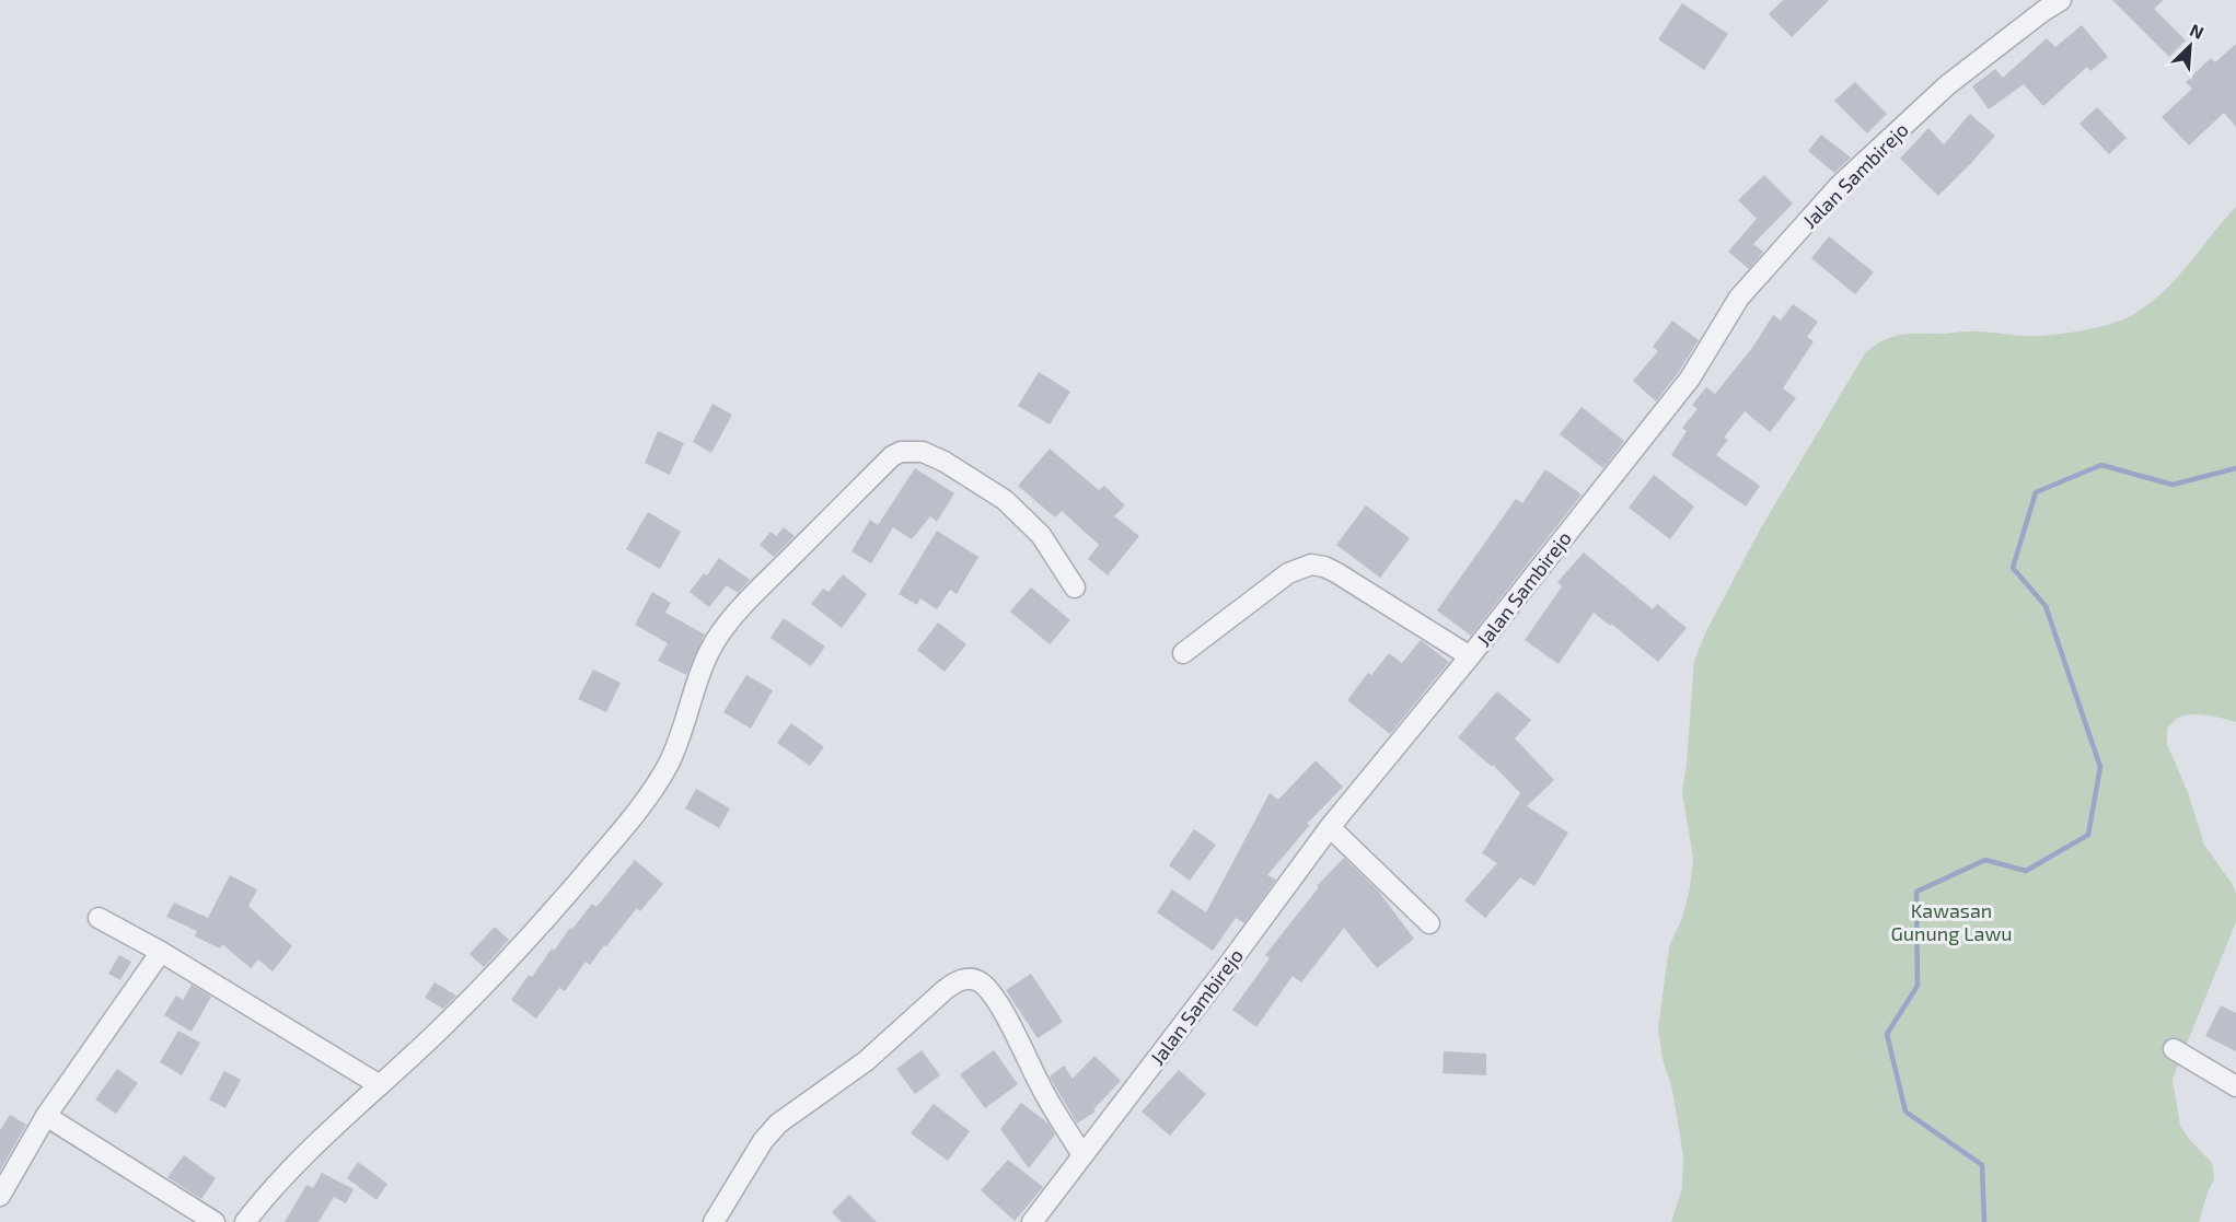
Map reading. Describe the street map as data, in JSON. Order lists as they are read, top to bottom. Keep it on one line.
{"streets":{"street":["Jalan Sambirejo"]},"parks":["Kawasan Gunung Lawu"],"north":"top right"}
